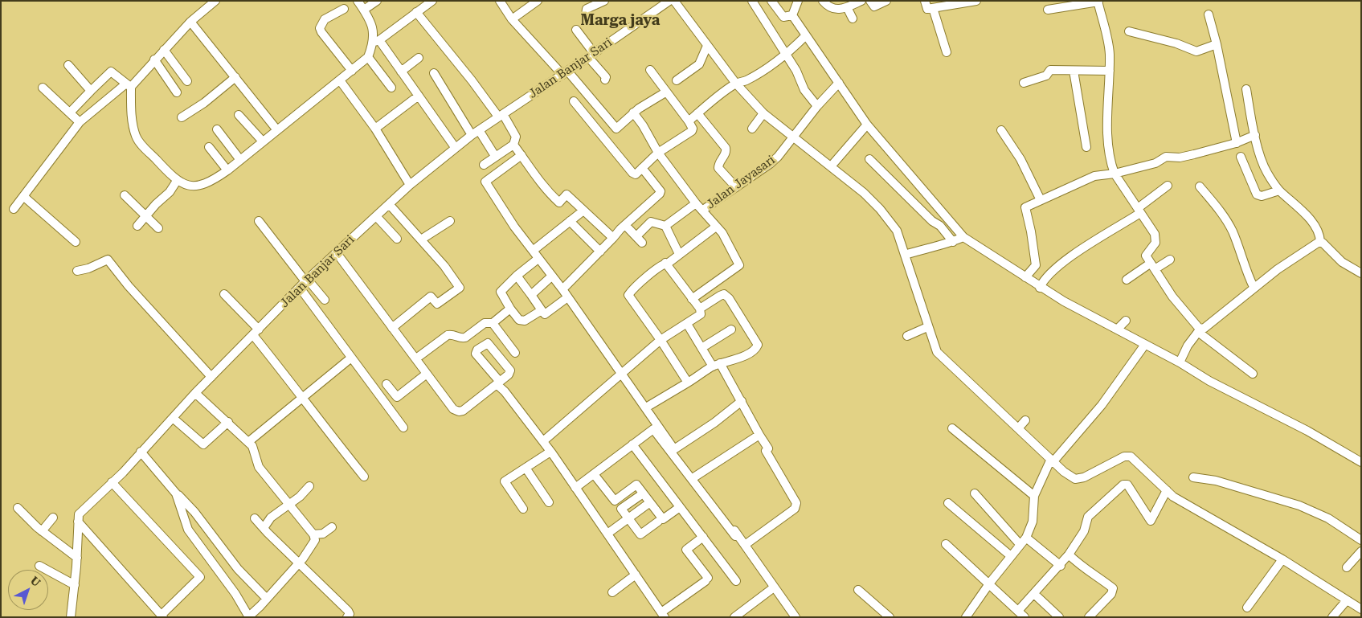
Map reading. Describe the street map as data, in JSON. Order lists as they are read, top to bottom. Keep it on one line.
{"streets":{"street":["Jalan Banjar Sari","Jalan Jayasari"]},"districts":["Marga jaya"],"north":"top right"}
